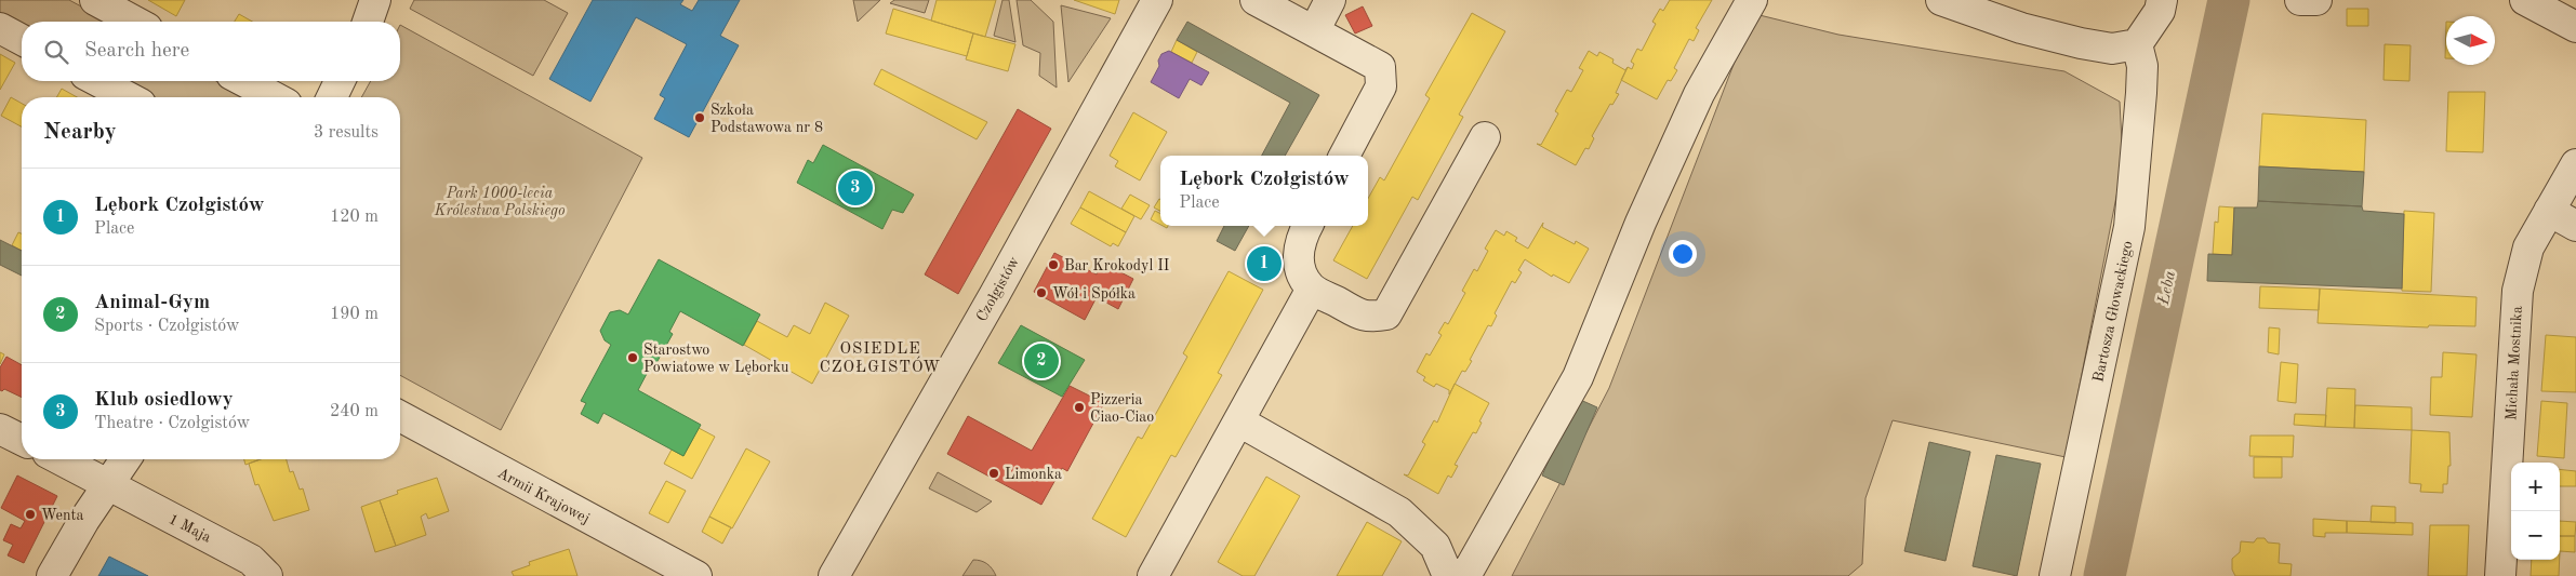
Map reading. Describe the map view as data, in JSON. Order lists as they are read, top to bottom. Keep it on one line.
{"streets":{"street":["Czołgistów","Bartosza Głowackiego","Michała Mostnika","Armii Krajowej","1 Maja"]},"districts":["OSIEDLE CZOŁGISTÓW"],"water":["Łeba"],"parks":["Park 1000-lecia Królestwa Polskiego"],"places":["Szkoła Podstawowa nr 8","Bar Krokodyl II","Wół i Spółka","Starostwo Powiatowe w Lęborku","Pizzeria Ciao-Ciao","Limonka","Wenta"],"north":"right","page":{"search":"Search here","heading":["Nearby","3 results"],"popup":["Lębork Czołgistów","Place"],"list":[{"mark":"1","name":"Lębork Czołgistów","note":"Place","value":"120 m"},{"mark":"2","name":"Animal-Gym","note":"Sports · Czołgistów","value":"190 m"},{"mark":"3","name":"Klub osiedlowy","note":"Theatre · Czołgistów","value":"240 m"}],"pins":["3","1","2"],"map_buttons":["+","−"]}}
